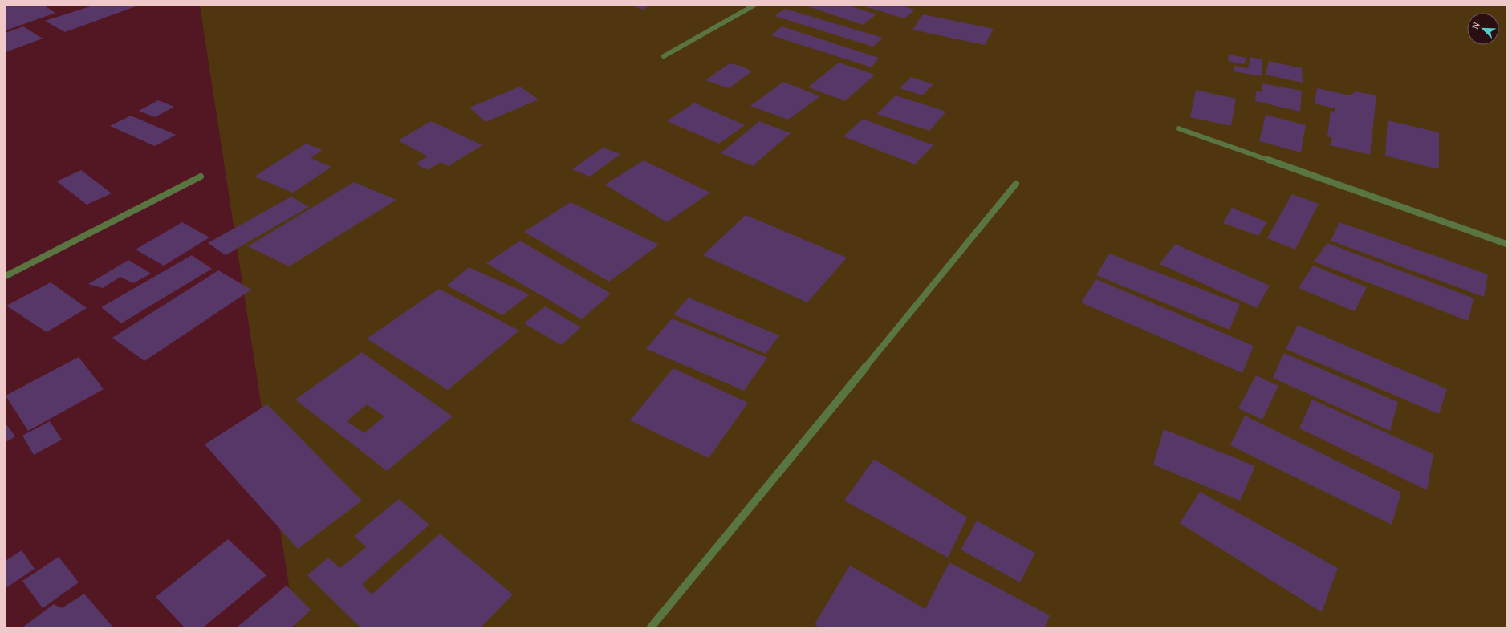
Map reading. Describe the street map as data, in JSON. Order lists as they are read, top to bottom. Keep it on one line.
{"north":"top left"}
